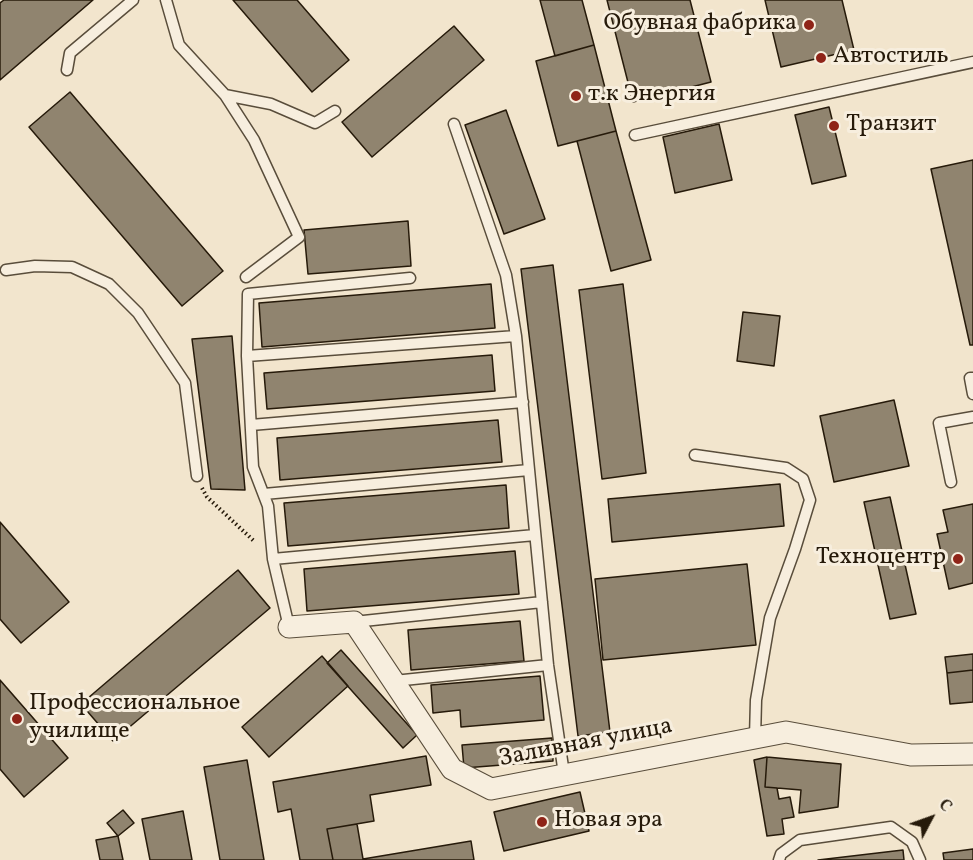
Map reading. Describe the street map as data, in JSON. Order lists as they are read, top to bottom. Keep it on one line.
{"streets":{"street":["Заливная улица"]},"places":["Обувная фабрика","Автостиль","т.к Энергия","Транзит","Техноцентр","Профессиональное училище","Новая эра"],"north":"top right"}
